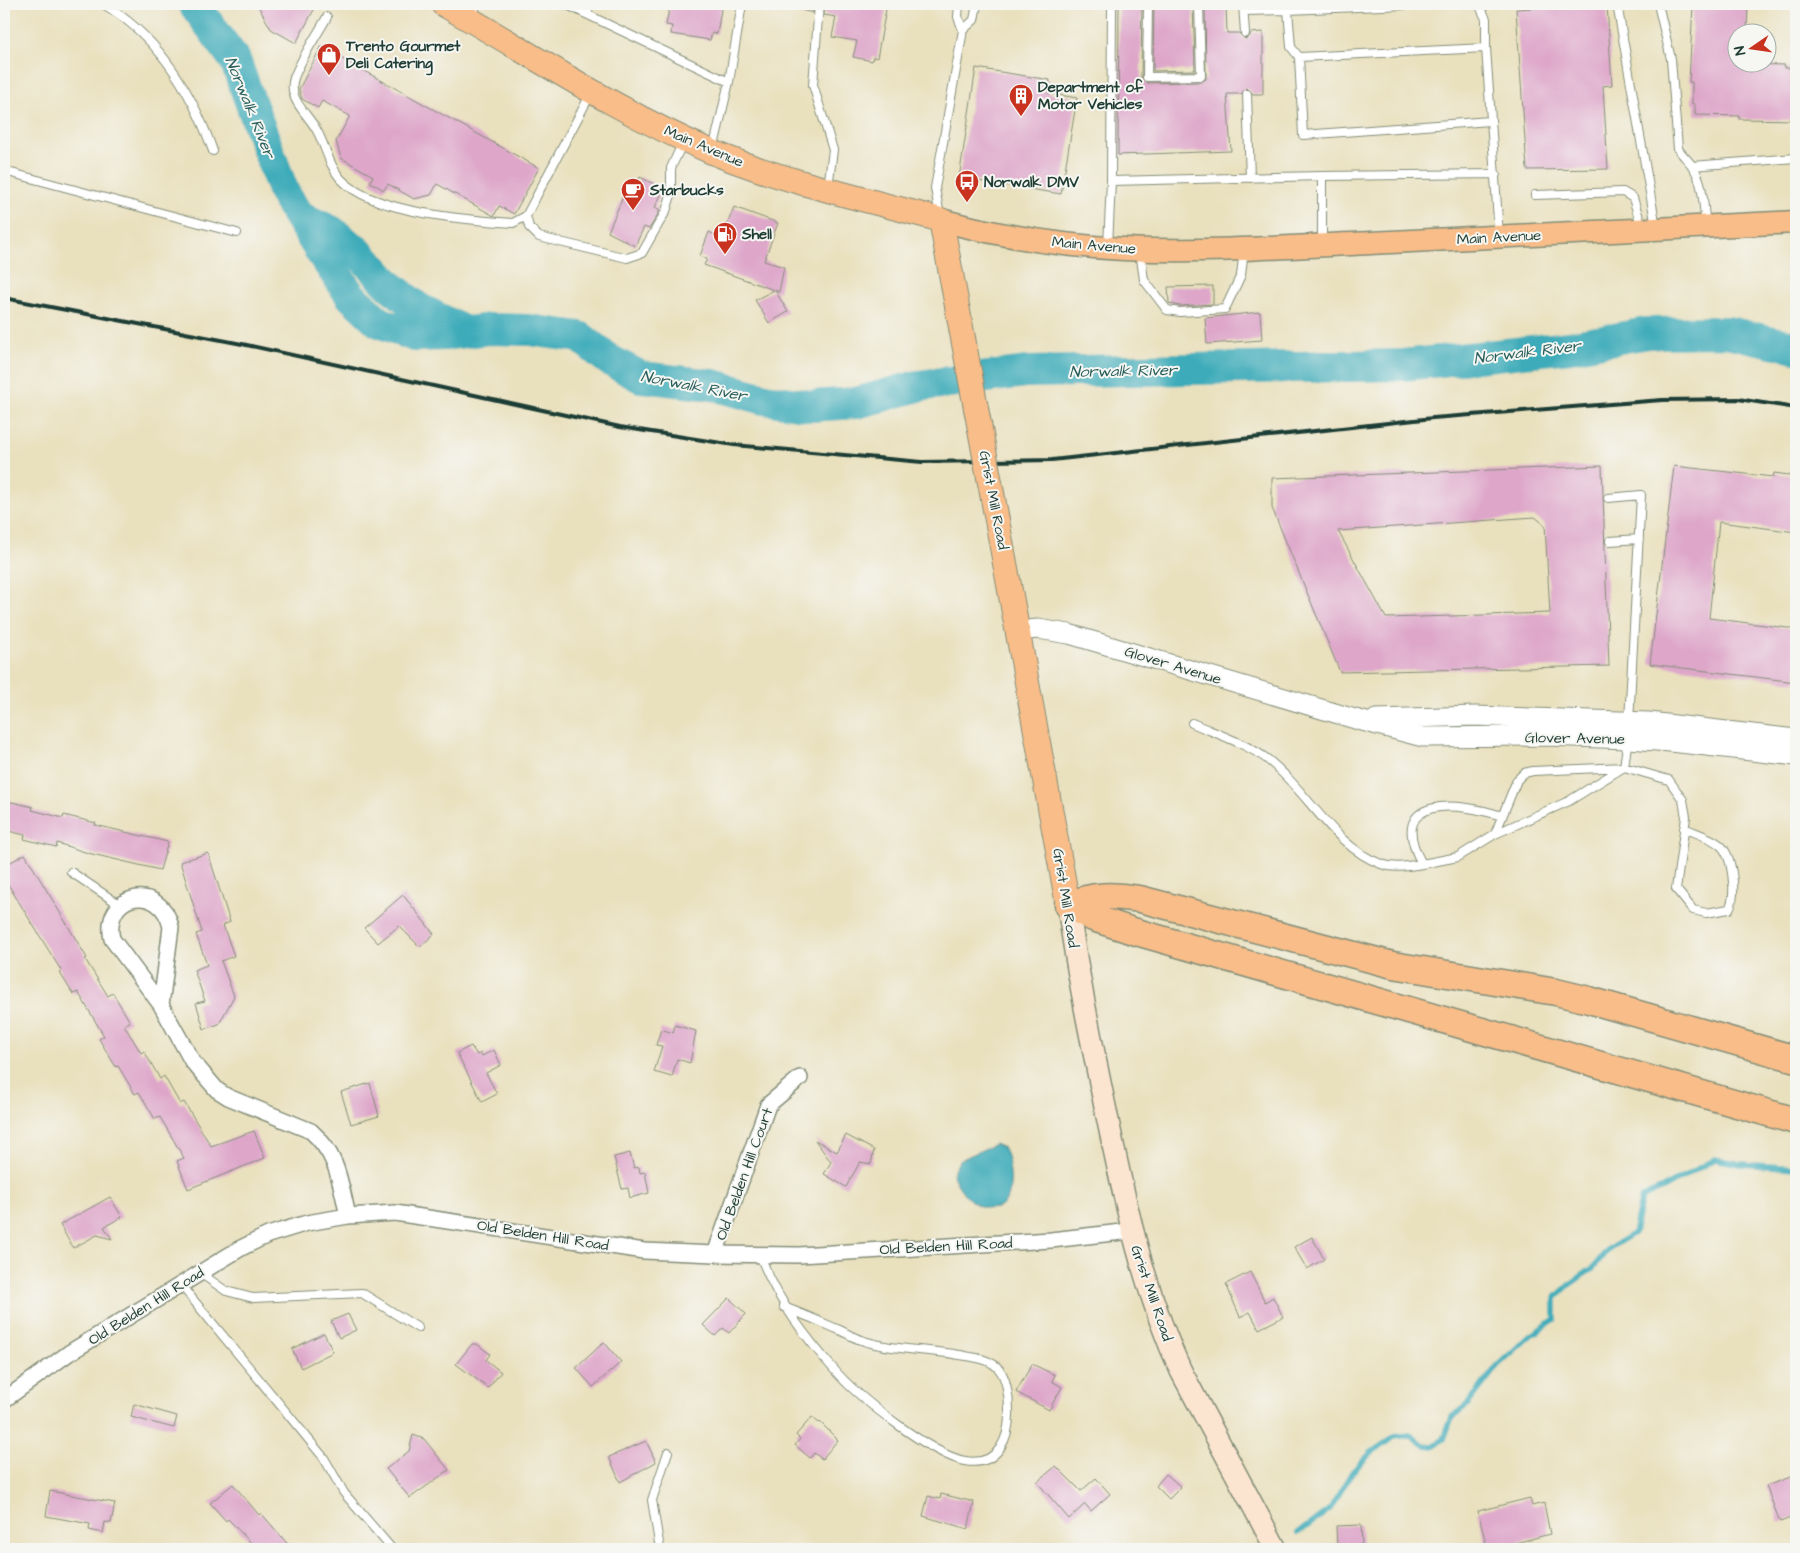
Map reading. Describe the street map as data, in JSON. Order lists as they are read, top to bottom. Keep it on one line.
{"streets":{"highway":["Main Avenue","Grist Mill Road"],"street":["Glover Avenue","Old Belden Hill Court","Old Belden Hill Road"]},"crossings":[["Main Avenue","Grist Mill Road"],["Grist Mill Road","Glover Avenue"],["Grist Mill Road","Old Belden Hill Road"],["Old Belden Hill Court","Old Belden Hill Road"]],"water":["Norwalk River"],"places":{"shop":["Trento Gourmet Deli Catering"],"building":["Department of Motor Vehicles"],"bus stop":["Norwalk DMV"],"cafe":["Starbucks"],"fuel station":["Shell"]},"north":"left"}
